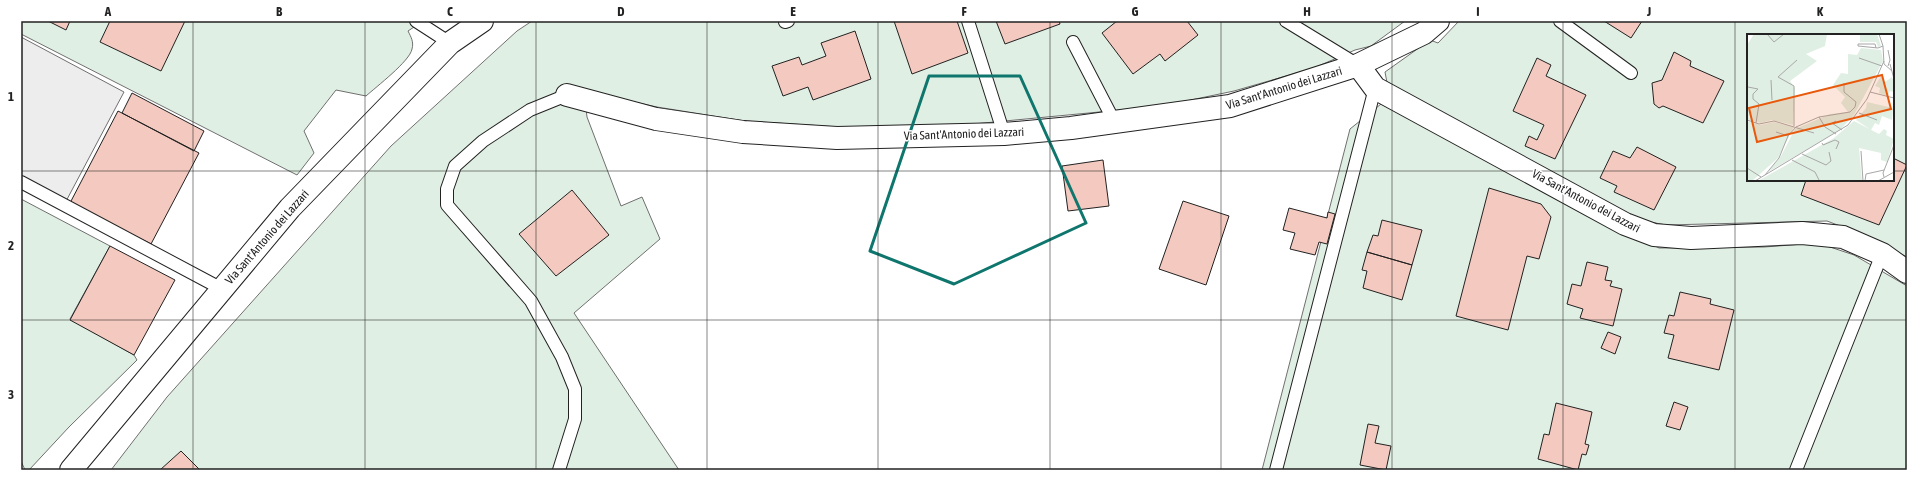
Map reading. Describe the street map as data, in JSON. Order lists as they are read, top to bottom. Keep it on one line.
{"streets":{"street":["Via Sant'Antonio dei Lazzari"]},"grid":{"columns":["A","B","C","D","E","F","G","H","I","J","K"],"rows":["1","2","3"]}}
